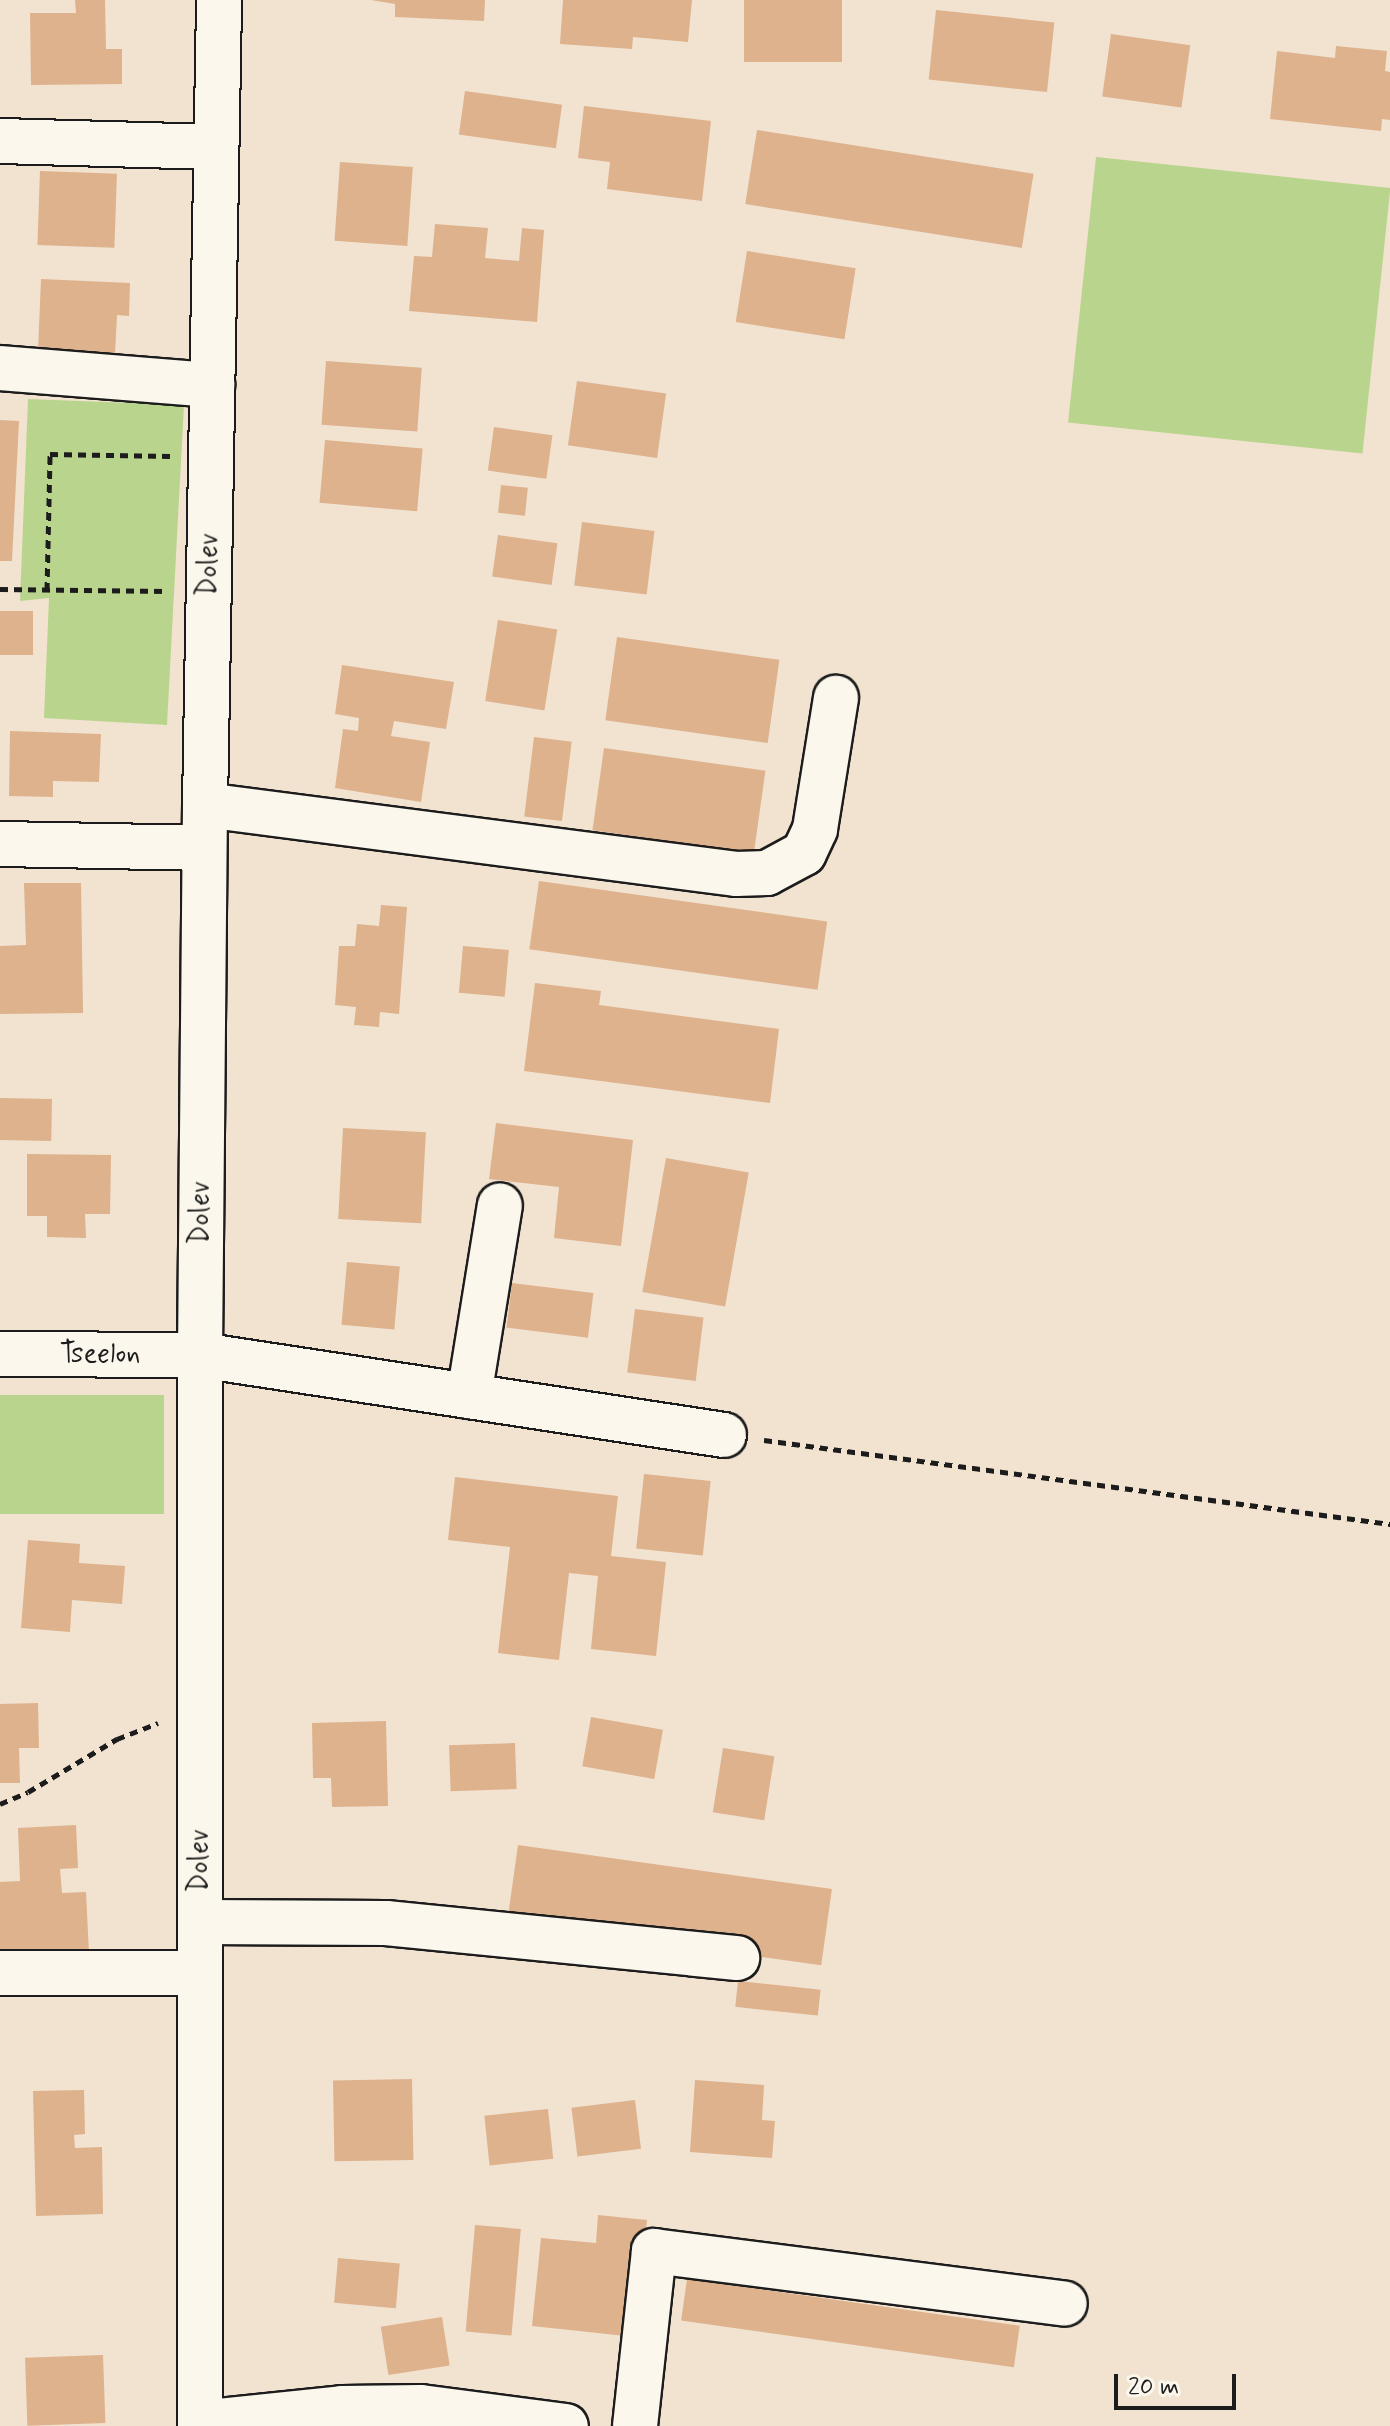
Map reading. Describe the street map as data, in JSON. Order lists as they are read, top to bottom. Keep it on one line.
{"streets":{"street":["Dolev","Tseelon"]},"crossings":[["Dolev","Tseelon"]],"scale_bar":"20 m"}
